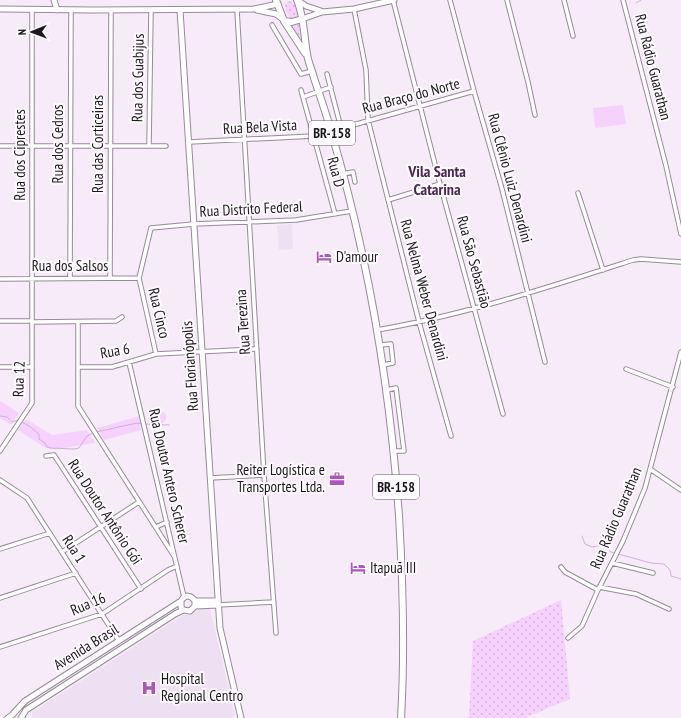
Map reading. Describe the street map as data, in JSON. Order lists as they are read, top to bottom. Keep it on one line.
{"streets":{"highway":["BR-158"],"street":["Rua Rádio Guarathan","Rua dos Guabijus","Rua Braço do Norte","Rua Bela Vista","Rua dos Cedros","Rua das Corticeiras","Rua dos Ciprestes","Rua D","Rua Clênio Luiz Denardini","Rua Distrito Federal","Rua São Sebastião","Rua dos Salsos","Rua Nelma Weber Denardini","Rua Cinco","Rua Terezina","Rua 6","Rua Florianópolis","Rua 12","Rua Doutor Antero Scherer","Rua Doutor Antônio Gói","Rua 1","Rua 16","Avenida Brasil"]},"crossings":[["Rua Braço do Norte","Rua Bela Vista"],["Rua Braço do Norte","BR-158"],["Rua Braço do Norte","Rua Clênio Luiz Denardini"],["Rua Braço do Norte","Rua São Sebastião"],["Rua Braço do Norte","Rua Nelma Weber Denardini"],["Rua Bela Vista","BR-158"],["Rua Bela Vista","Rua D"],["Rua Bela Vista","Rua Terezina"],["Rua Bela Vista","Rua Florianópolis"],["BR-158","Rua Distrito Federal"],["Rua dos Cedros","Rua dos Salsos"],["Rua das Corticeiras","Rua dos Salsos"],["Rua dos Ciprestes","Rua dos Salsos"],["Rua dos Ciprestes","Rua 12"],["Rua D","Rua Distrito Federal"],["Rua Distrito Federal","Rua dos Salsos"],["Rua Distrito Federal","Rua Cinco"],["Rua Distrito Federal","Rua Terezina"],["Rua Distrito Federal","Rua Florianópolis"],["Rua dos Salsos","Rua Cinco"],["Rua Cinco","Rua 6"],["Rua Terezina","Rua 6"],["Rua 6","Rua Florianópolis"],["Rua 6","Rua Doutor Antero Scherer"],["Rua Florianópolis","Avenida Brasil"],["Rua Doutor Antero Scherer","Rua 16"],["Rua Doutor Antero Scherer","Avenida Brasil"],["Rua Doutor Antônio Gói","Rua 16"],["Rua 1","Rua 16"],["Rua 1","Avenida Brasil"]],"districts":["Vila Santa Catarina"],"places":{"hotel":["D'amour","Itapuã III"],"office":["Reiter Logística e Transportes Ltda."],"hospital":["Hospital Regional Centro"]},"north":"left"}
